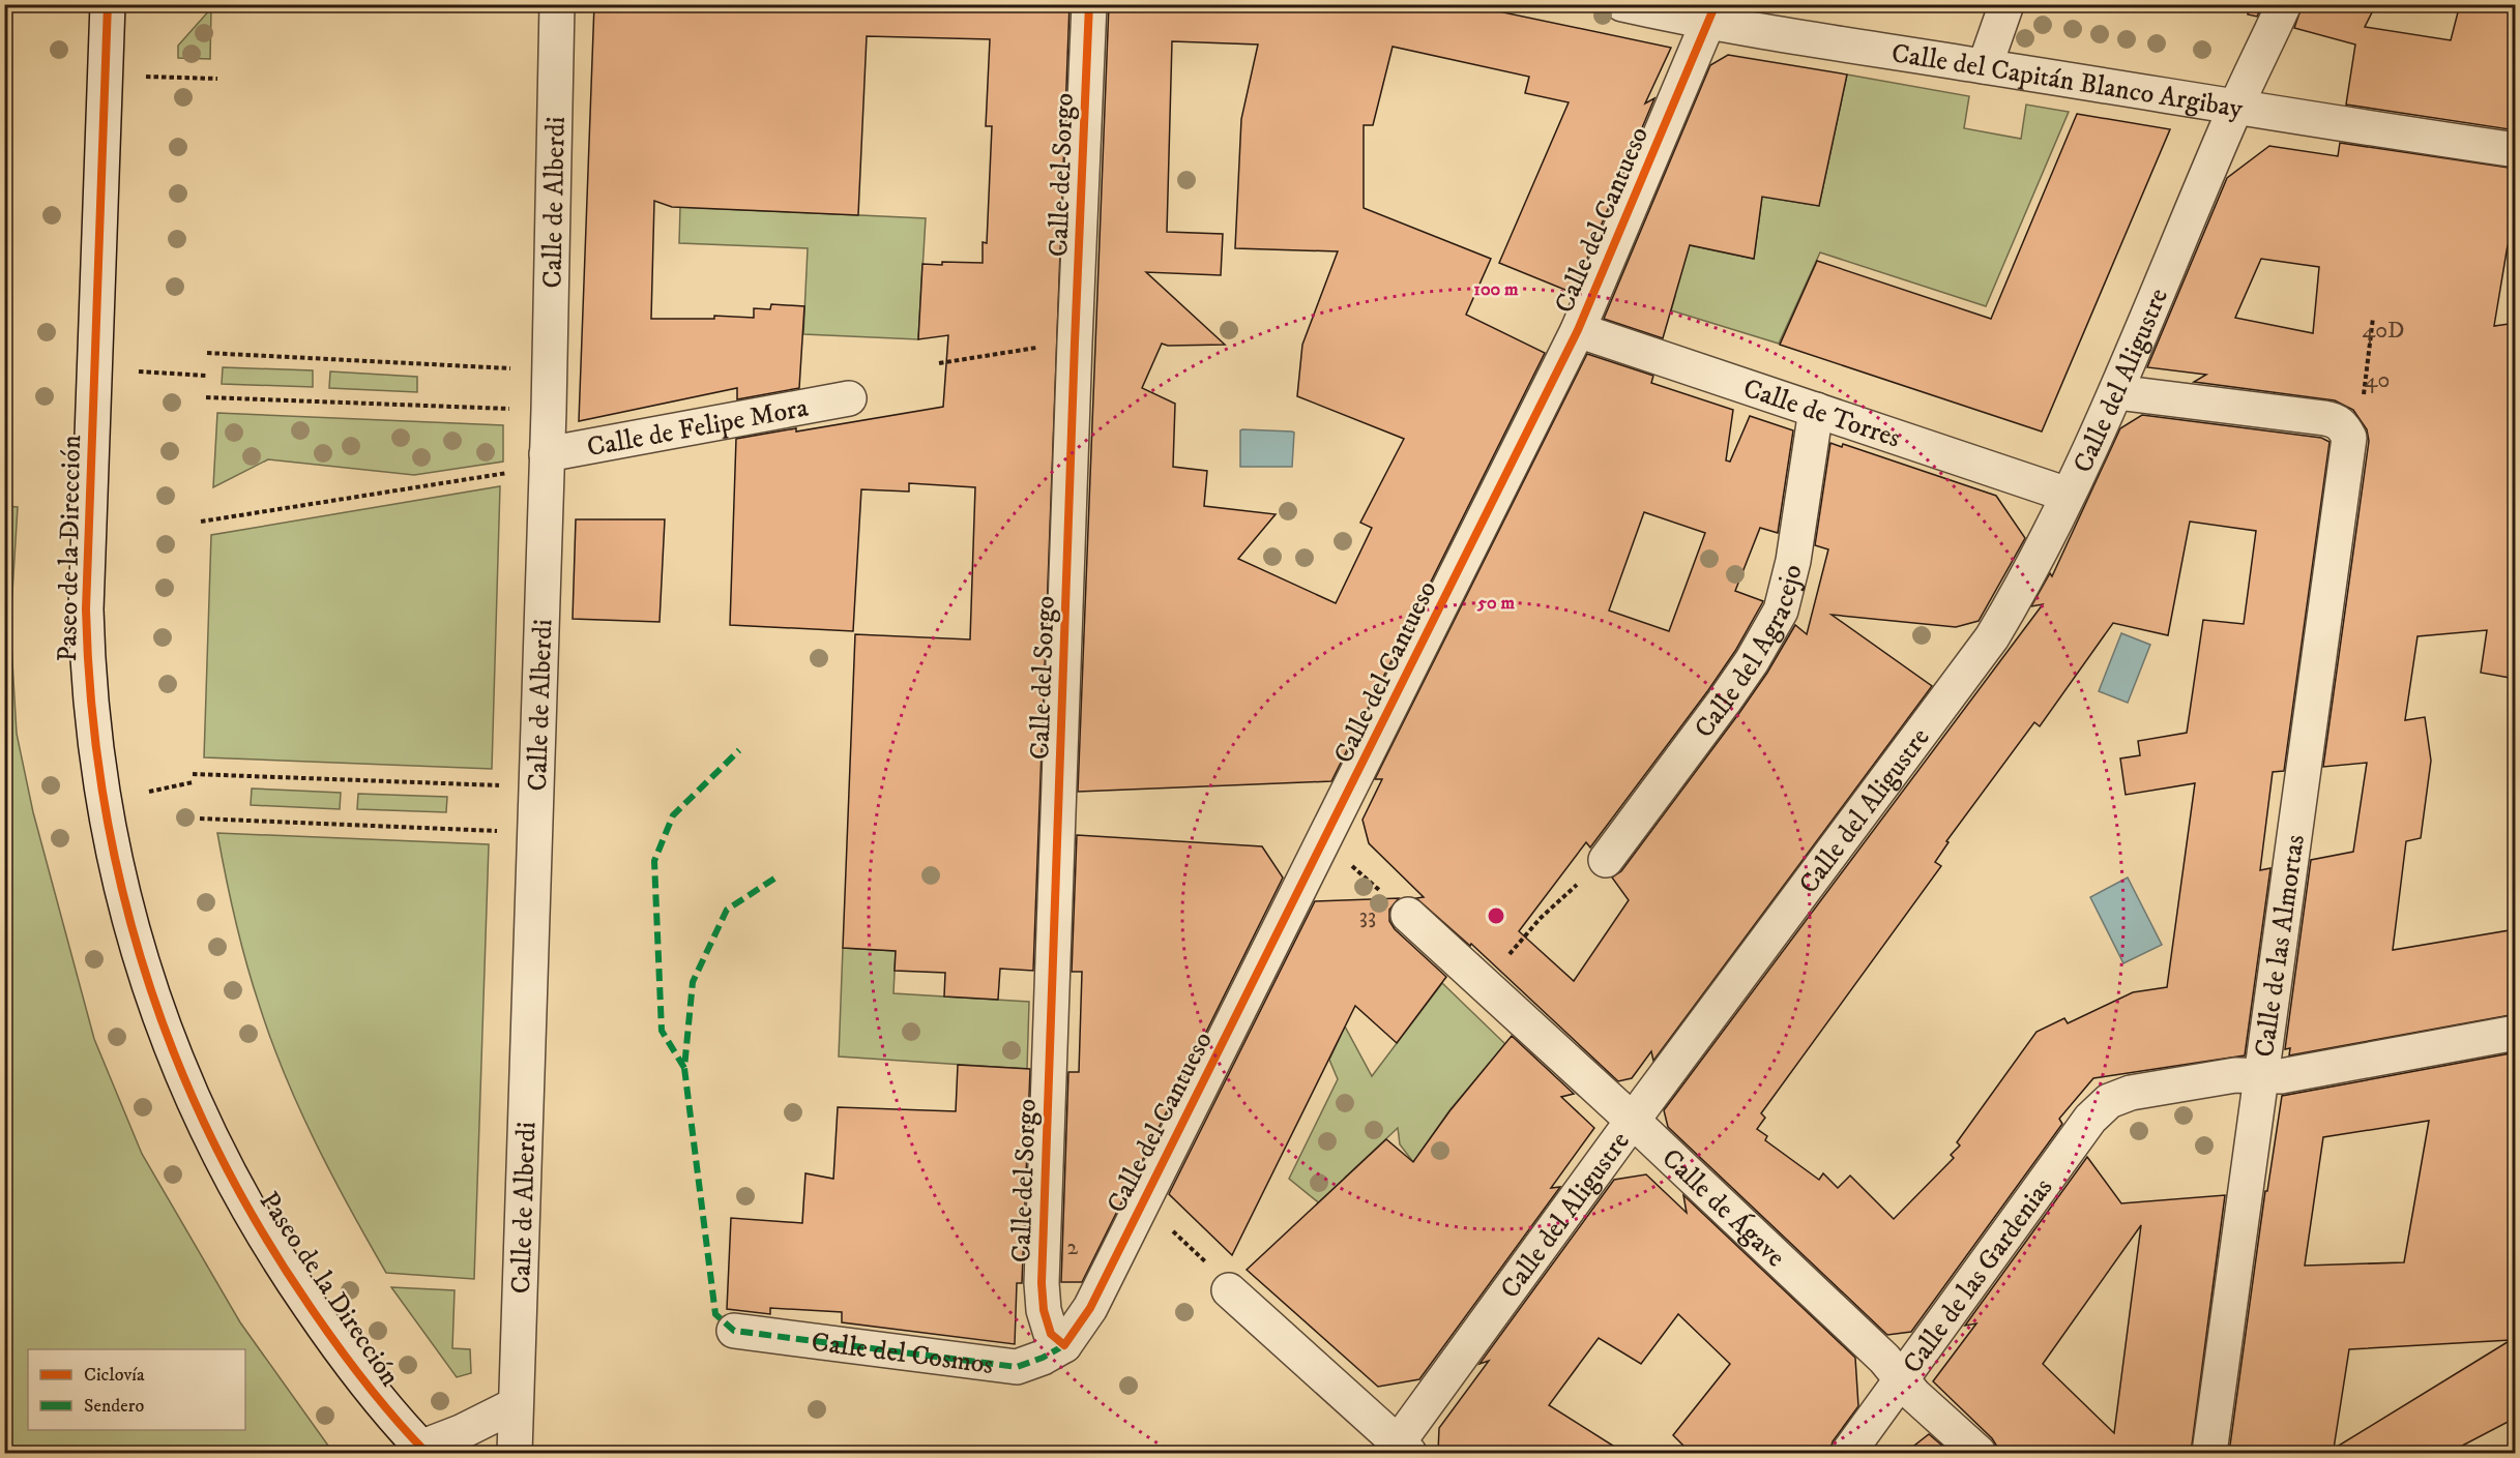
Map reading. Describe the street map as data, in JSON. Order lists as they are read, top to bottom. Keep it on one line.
{"streets":{"street":["Calle del Capitán Blanco Argibay","Calle del Sorgo","Calle de Alberdi","Calle del Cantueso","Calle del Aligustre","Calle de Torres","Calle de Felipe Mora","Paseo de la Dirección","Calle del Agracejo","Calle de las Almortas","Calle de Ágave","Calle de las Gardenias","Calle del Cosmos"]},"crossings":[["Calle del Capitán Blanco Argibay","Calle del Cantueso"],["Calle del Capitán Blanco Argibay","Calle del Aligustre"],["Calle del Sorgo","Calle del Cantueso"],["Calle del Sorgo","Calle del Cosmos"],["Calle de Alberdi","Calle de Felipe Mora"],["Calle del Cantueso","Calle de Torres"],["Calle del Cantueso","Calle del Cosmos"],["Calle del Aligustre","Calle de Torres"],["Calle del Aligustre","Calle de las Almortas"],["Calle del Aligustre","Calle de Ágave"],["Calle de Torres","Calle del Agracejo"],["Calle de las Almortas","Calle de las Gardenias"],["Calle de Ágave","Calle de las Gardenias"]],"house_numbers":["40D","40","33","2"],"legend":["Ciclovía","Sendero"],"rings":["100 m","50 m"]}
